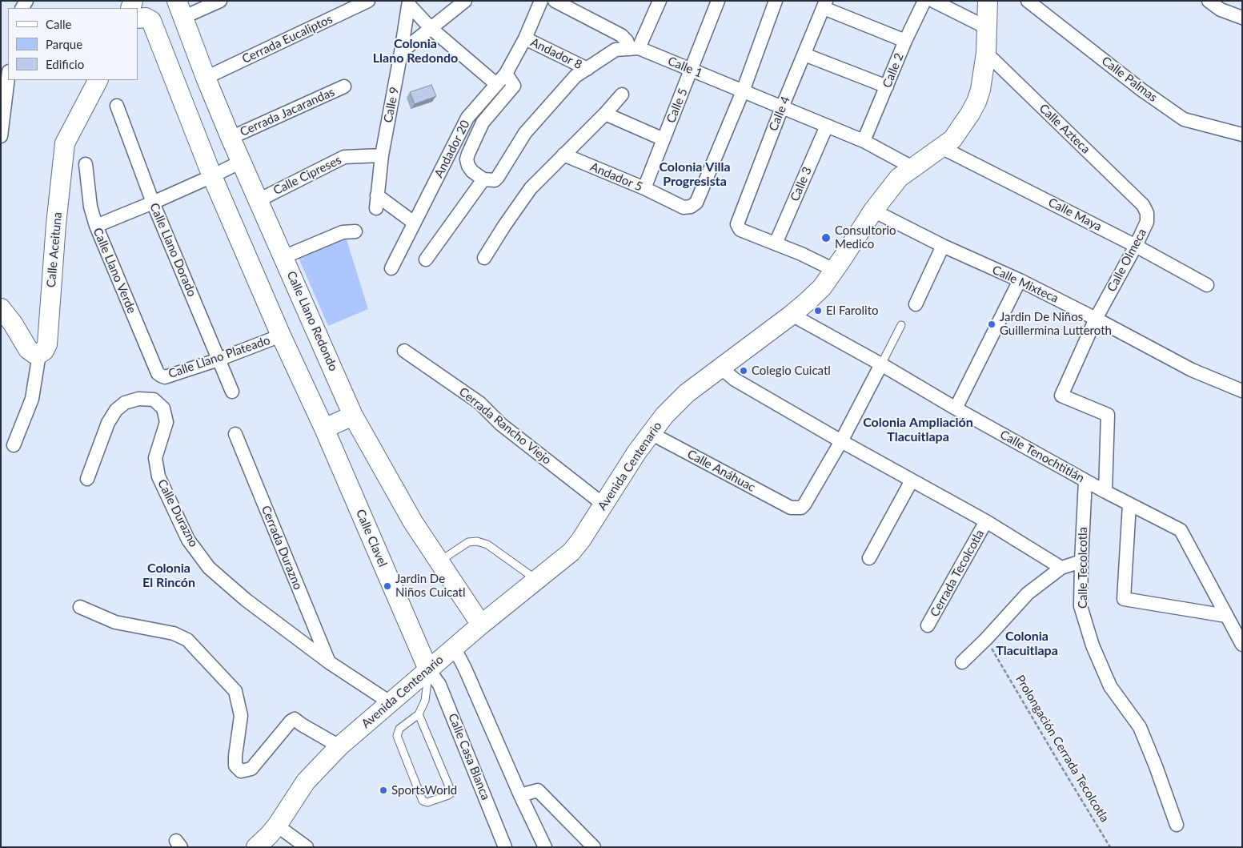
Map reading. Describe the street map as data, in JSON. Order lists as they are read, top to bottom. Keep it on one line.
{"streets":{"street":["Cerrada Eucaliptos","Andador 8","Calle 1","Calle 2","Calle Palmas","Calle 9","Calle 5","Cerrada Jacarandas","Calle 4","Calle Azteca","Andador 20","Calle Cipreses","Andador 5","Calle 3","Calle Maya","Calle Aceituna","Calle Llano Dorado","Calle Olmeca","Calle Llano Verde","Calle Mixteca","Calle Llano Redondo","Calle Llano Plateado","Cerrada Rancho Viejo","Calle Tenochtitlán","Avenida Centenario","Calle Anáhuac","Calle Durazno","Calle Clavel","Cerrada Durazno","Calle Tecolcotla","Cerrada Tecolcotla","Calle Casa Blanca"],"path":["Prolongación Cerrada Tecolcotla"]},"crossings":[["Cerrada Eucaliptos","Calle Llano Redondo"],["Andador 8","Andador 20"],["Calle 1","Calle 2"],["Calle 1","Calle 5"],["Calle 1","Calle 4"],["Calle 1","Andador 5"],["Calle 1","Calle 3"],["Calle 1","Avenida Centenario"],["Calle 9","Andador 20"],["Calle 9","Calle Cipreses"],["Calle 5","Andador 5"],["Cerrada Jacarandas","Calle Llano Redondo"],["Calle 4","Calle 3"],["Calle Azteca","Calle Olmeca"],["Calle Azteca","Avenida Centenario"],["Calle Cipreses","Calle Llano Redondo"],["Calle Maya","Calle Olmeca"],["Calle Maya","Avenida Centenario"],["Calle Llano Dorado","Calle Llano Plateado"],["Calle Olmeca","Calle Mixteca"],["Calle Olmeca","Calle Tenochtitlán"],["Calle Llano Verde","Calle Llano Plateado"],["Calle Mixteca","Avenida Centenario"],["Calle Llano Redondo","Avenida Centenario"],["Cerrada Rancho Viejo","Avenida Centenario"],["Calle Tenochtitlán","Avenida Centenario"],["Calle Tenochtitlán","Calle Tecolcotla"],["Avenida Centenario","Calle Anáhuac"],["Avenida Centenario","Calle Durazno"],["Avenida Centenario","Calle Clavel"],["Avenida Centenario","Calle Casa Blanca"],["Calle Durazno","Cerrada Durazno"],["Calle Clavel","Calle Casa Blanca"]],"districts":["Colonia Llano Redondo","Colonia Villa Progresista","Colonia Ampliación Tlacuitlapa","Colonia El Rincón","Colonia Tlacuitlapa"],"places":["Consultorio Medico","El Farolito","Jardin De Niños Guillermina Lutteroth","Colegio Cuicatl","Jardin De Niños Cuicatl","SportsWorld"],"legend":["Calle","Parque","Edificio"]}
